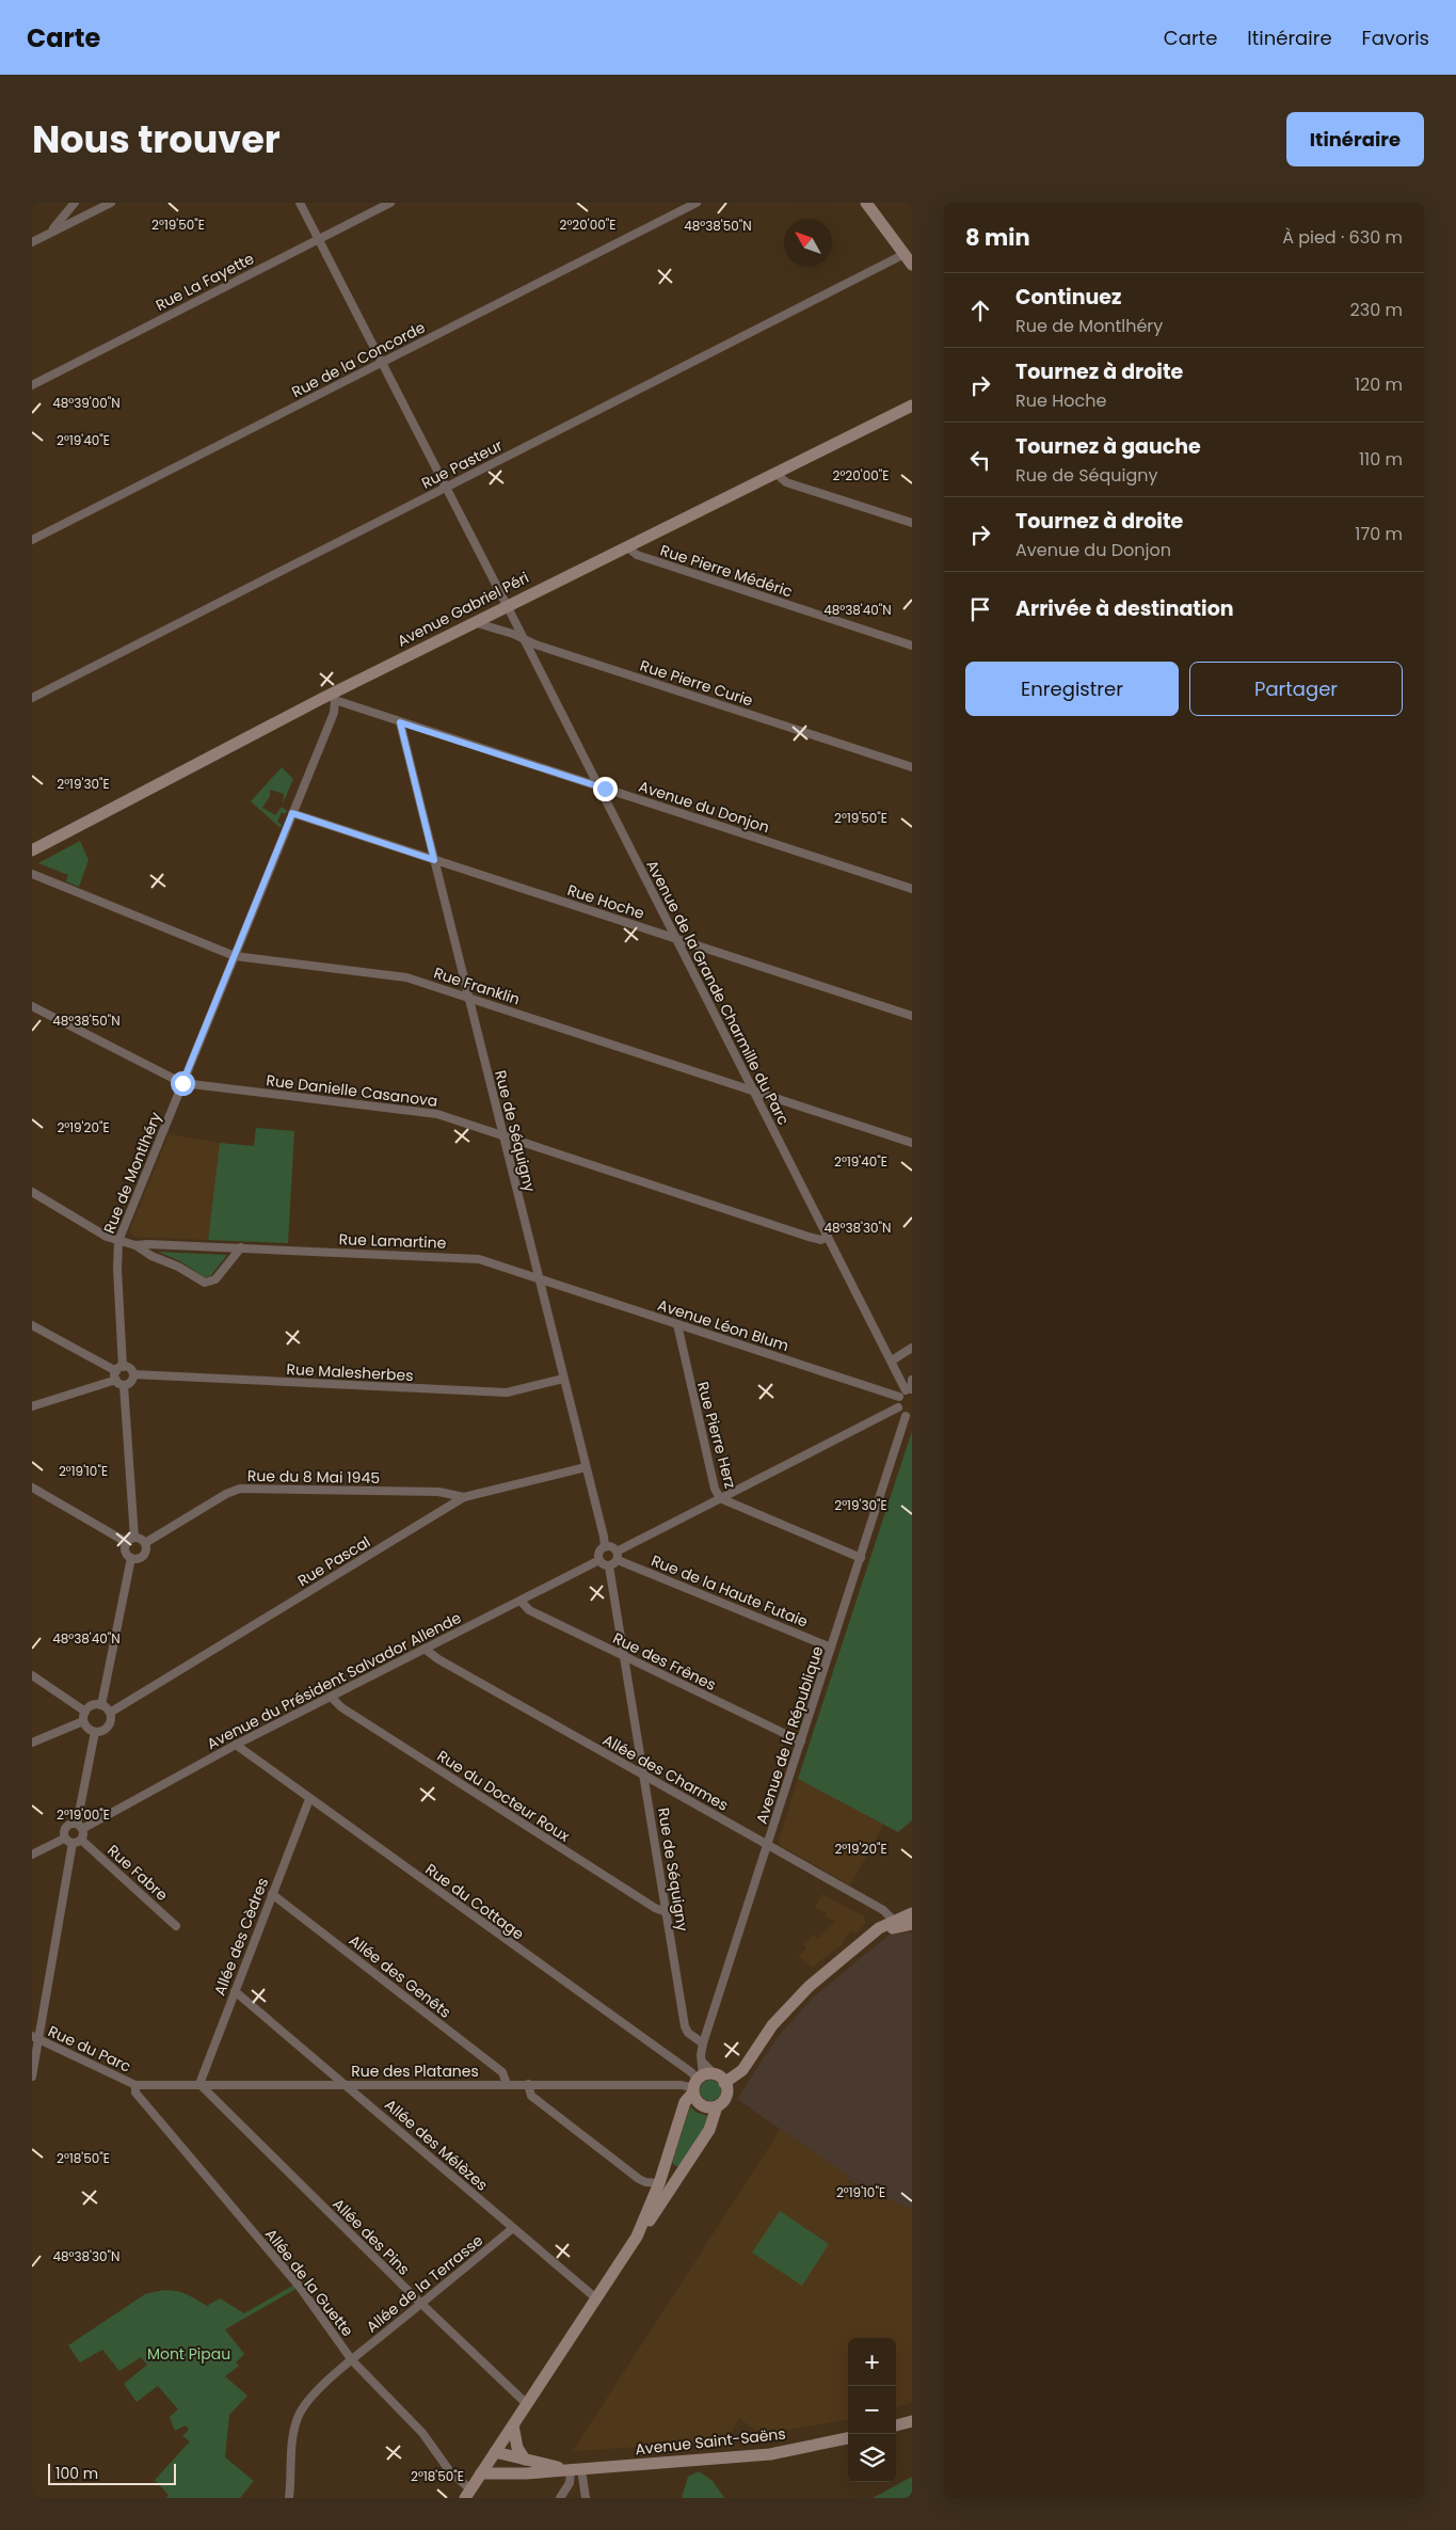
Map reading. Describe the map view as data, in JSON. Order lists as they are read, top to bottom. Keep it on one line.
{"streets":{"street":["Rue La Fayette","Rue de la Concorde","Rue Pasteur","Rue Pierre Médéric","Avenue Gabriel Péri","Rue Pierre Curie","Avenue du Donjon","Rue Hoche","Rue Franklin","Avenue de la Grande Charmille du Parc","Rue Danielle Casanova","Rue de Séquigny","Rue de Montlhéry","Rue Lamartine","Avenue Léon Blum","Rue Malesherbes","Rue Pierre Herz","Rue du 8 Mai 1945","Rue Pascal","Rue de la Haute Futaie","Rue des Frênes","Avenue du Président Salvador Allende","Avenue de la République","Allée des Charmes","Rue du Docteur Roux","Rue Fabre","Rue du Cottage","Allée des Cèdres","Allée des Genêts","Rue du Parc","Rue des Platanes","Allée des Mélèzes","Allée des Pins","Allée de la Guette","Allée de la Terrasse","Avenue Saint-Saëns"]},"crossings":[["Rue La Fayette","Avenue de la Grande Charmille du Parc"],["Rue de la Concorde","Avenue de la Grande Charmille du Parc"],["Rue Pasteur","Avenue de la Grande Charmille du Parc"],["Rue Pierre Médéric","Avenue Gabriel Péri"],["Avenue Gabriel Péri","Rue Pierre Curie"],["Avenue Gabriel Péri","Avenue du Donjon"],["Avenue Gabriel Péri","Avenue de la Grande Charmille du Parc"],["Avenue Gabriel Péri","Rue de Montlhéry"],["Rue Pierre Curie","Avenue de la Grande Charmille du Parc"],["Avenue du Donjon","Avenue de la Grande Charmille du Parc"],["Avenue du Donjon","Rue de Séquigny"],["Avenue du Donjon","Rue de Montlhéry"],["Rue Hoche","Avenue de la Grande Charmille du Parc"],["Rue Hoche","Rue de Séquigny"],["Rue Hoche","Rue de Montlhéry"],["Rue Franklin","Avenue de la Grande Charmille du Parc"],["Rue Franklin","Rue de Séquigny"],["Rue Franklin","Rue de Montlhéry"],["Avenue de la Grande Charmille du Parc","Rue Danielle Casanova"],["Rue Danielle Casanova","Rue de Séquigny"],["Rue Danielle Casanova","Rue de Montlhéry"],["Rue de Séquigny","Rue Lamartine"],["Rue de Séquigny","Avenue Léon Blum"],["Rue de Séquigny","Rue Malesherbes"],["Rue de Séquigny","Rue Pascal"],["Rue de Séquigny","Rue de la Haute Futaie"],["Rue de Séquigny","Rue des Frênes"],["Rue de Séquigny","Avenue du Président Salvador Allende"],["Rue de Séquigny","Avenue de la République"],["Rue de Séquigny","Allée des Charmes"],["Rue de Séquigny","Rue du Docteur Roux"],["Rue de Montlhéry","Rue Lamartine"],["Rue de Montlhéry","Rue du 8 Mai 1945"],["Rue Lamartine","Avenue Léon Blum"],["Avenue Léon Blum","Rue Pierre Herz"],["Rue Pierre Herz","Avenue de la République"],["Rue du 8 Mai 1945","Rue Pascal"],["Rue de la Haute Futaie","Avenue du Président Salvador Allende"],["Rue de la Haute Futaie","Avenue de la République"],["Rue des Frênes","Avenue du Président Salvador Allende"],["Rue des Frênes","Avenue de la République"],["Avenue du Président Salvador Allende","Allée des Charmes"],["Avenue du Président Salvador Allende","Rue du Docteur Roux"],["Avenue du Président Salvador Allende","Rue Fabre"],["Avenue du Président Salvador Allende","Rue du Cottage"],["Avenue de la République","Allée des Charmes"],["Avenue de la République","Rue du Cottage"],["Avenue de la République","Rue des Platanes"],["Rue du Cottage","Allée des Cèdres"],["Rue du Cottage","Rue des Platanes"],["Allée des Cèdres","Allée des Genêts"],["Allée des Cèdres","Rue des Platanes"],["Allée des Cèdres","Allée des Mélèzes"],["Allée des Cèdres","Allée des Pins"],["Allée des Genêts","Rue des Platanes"],["Rue du Parc","Rue des Platanes"],["Rue du Parc","Allée de la Guette"],["Rue des Platanes","Allée des Mélèzes"],["Rue des Platanes","Allée des Pins"],["Rue des Platanes","Allée de la Guette"],["Allée des Mélèzes","Allée de la Terrasse"],["Allée des Pins","Allée de la Terrasse"],["Allée de la Guette","Allée de la Terrasse"]],"parks":["Mont Pipau"],"scale_bar":"100 m","north":"top left","page":{"header":"Carte","nav":["Carte","Itinéraire","Favoris"],"title":"Nous trouver","buttons":["Itinéraire",["Enregistrer","Partager"]],"heading":["8 min","À pied · 630 m"],"list":[["Continuez","Rue de Montlhéry","230 m"],["Tournez à droite","Rue Hoche","120 m"],["Tournez à gauche","Rue de Séquigny","110 m"],["Tournez à droite","Avenue du Donjon","170 m"],"Arrivée à destination"],"map_buttons":["+","−"],"scale":"100 m"},"coordinates":["2°20'00\"E","2°19'50\"E","48°38'50\"N","48°39'00\"N","2°19'40\"E","48°38'40\"N","2°19'30\"E","2°19'20\"E","48°38'30\"N","2°19'10\"E","2°19'00\"E","2°18'50\"E"]}
